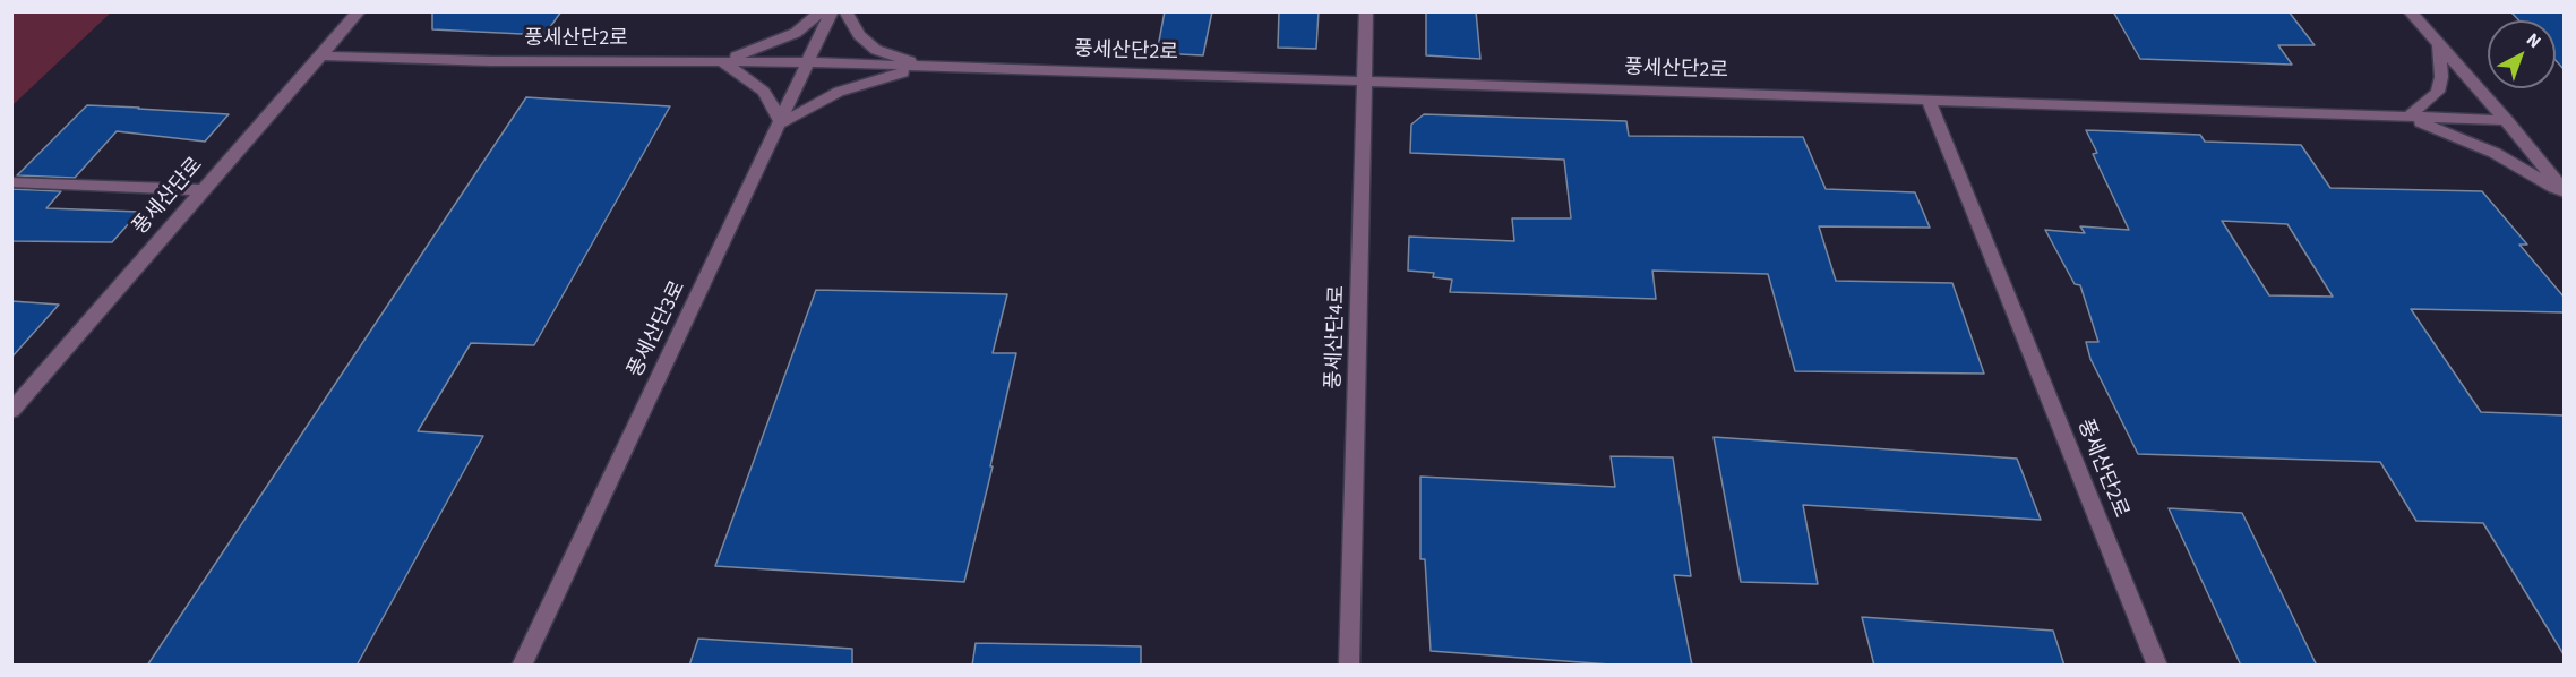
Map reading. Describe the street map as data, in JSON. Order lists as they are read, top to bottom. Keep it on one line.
{"streets":{"street":["풍세산단2로","풍세산단로","풍세산단3로","풍세산단4로"]},"crossings":[["풍세산단2로","풍세산단로"],["풍세산단2로","풍세산단3로"],["풍세산단2로","풍세산단4로"]],"north":"top right"}
